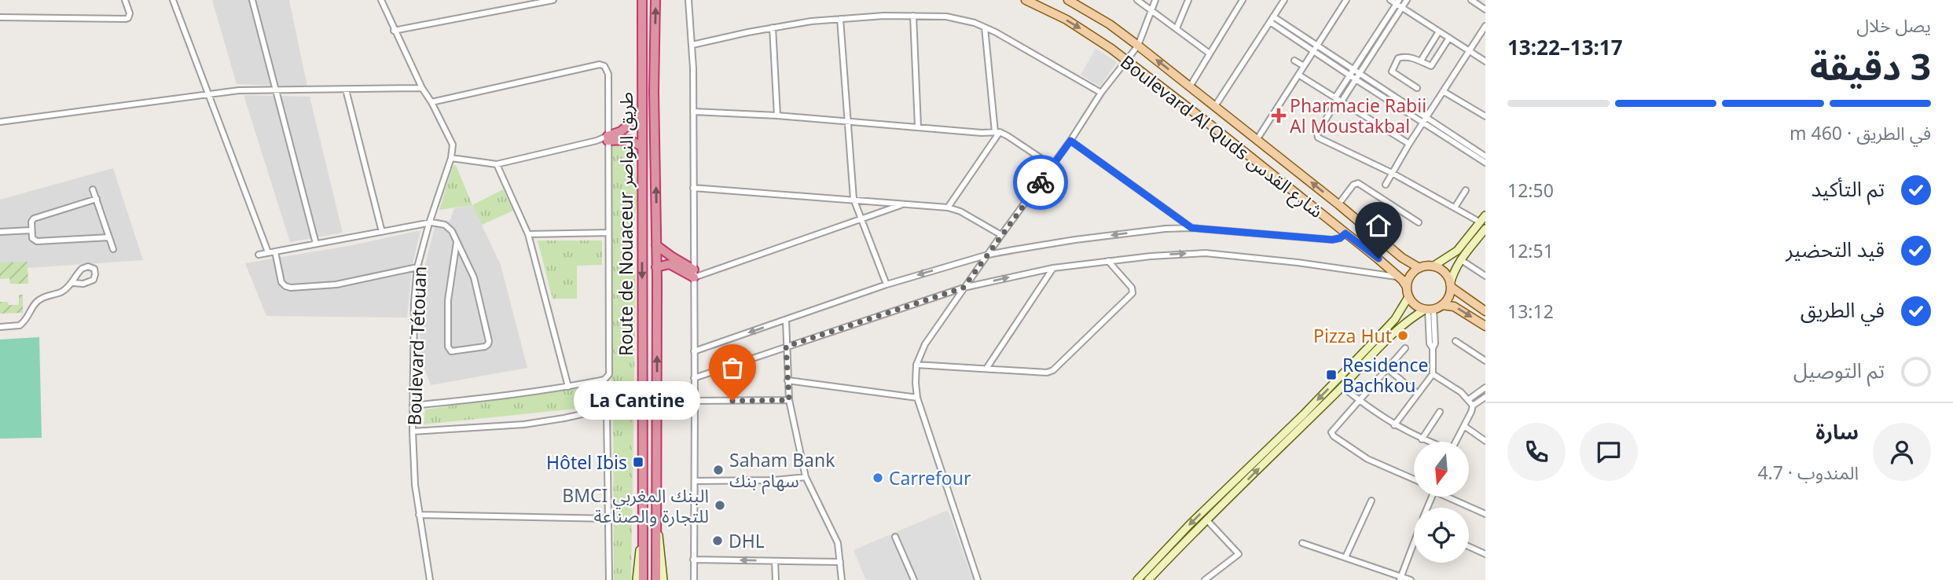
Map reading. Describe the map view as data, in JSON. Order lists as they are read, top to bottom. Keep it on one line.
{"streets":{"highway":["Route de Nouaceur طريق النواصر"],"main road":["Boulevard Al Quds شارع القدس"],"street":["Boulevard Tétouan"]},"places":{"health":["Pharmacie Rabii Al Moustakbal"],"other":["Pizza Hut","La Cantine","Saham Bank سهام بنك","Carrefour","BMCI البنك المغربي للتجارة والصناعة","DHL"],"transit":["Residence Bachkou","Hôtel Ibis"]},"north":"bottom","page":{"heading":["3 دقيقة","يصل خلال","13:17–13:22"],"panel":["سارة","المندوب · 4.7"],"bar":"في الطريق · 460 m","list":[["تم التأكيد","12:50"],["قيد التحضير","12:51"],["في الطريق","13:12"],"تم التوصيل"],"bubble":"La Cantine"}}
